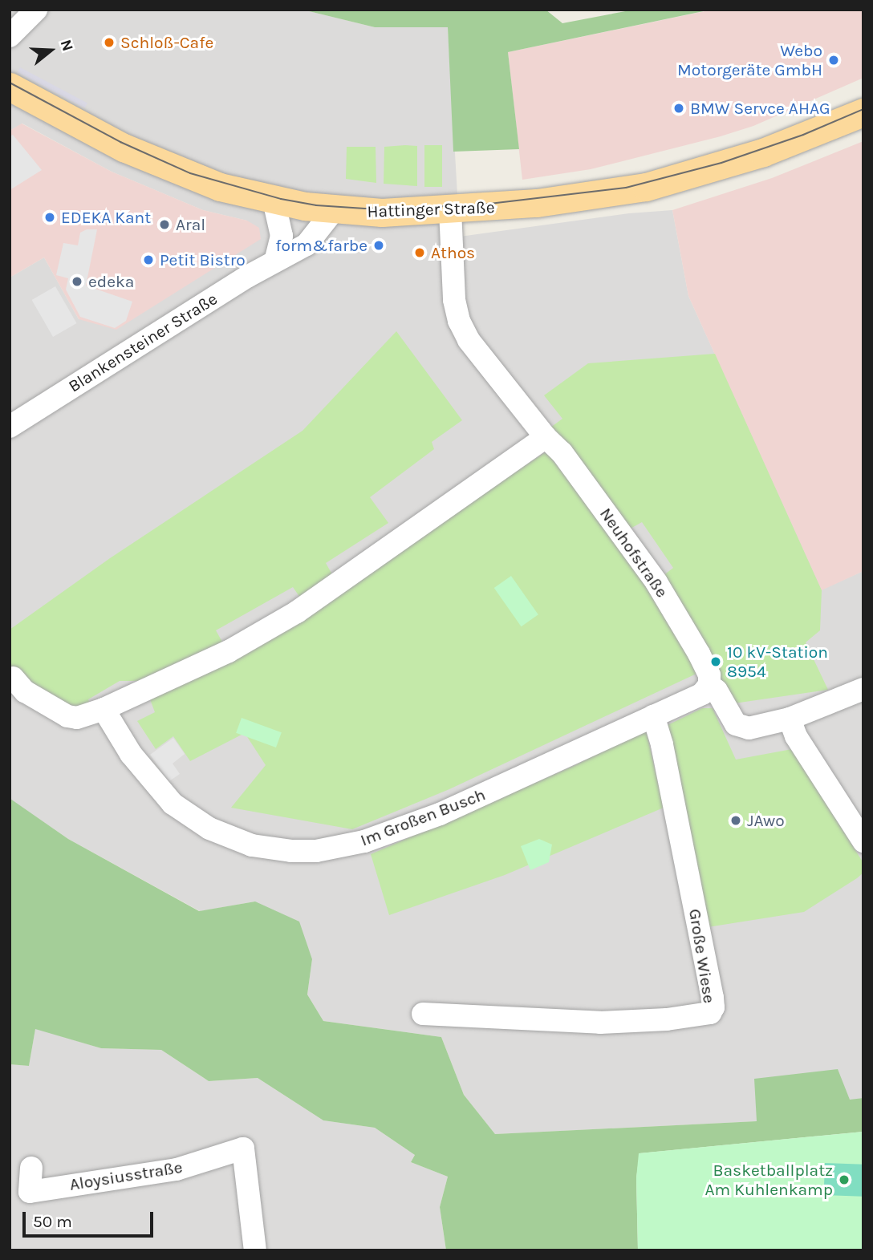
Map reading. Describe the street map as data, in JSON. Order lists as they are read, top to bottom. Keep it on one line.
{"streets":{"main road":["Hattinger Straße"],"street":["Blankensteiner Straße","Neuhofstraße","Im Großen Busch","Große Wiese","Aloysiusstraße"]},"crossings":[["Hattinger Straße","Blankensteiner Straße"],["Hattinger Straße","Neuhofstraße"],["Neuhofstraße","Im Großen Busch"],["Im Großen Busch","Große Wiese"]],"places":["Schloß-Cafe","Webo Motorgeräte GmbH","BMW Servce AHAG","EDEKA Kant","Aral","form&farbe","Athos","Petit Bistro","edeka","10 kV-Station 8954","JAwo","Basketballplatz Am Kuhlenkamp"],"scale_bar":"50 m","north":"right"}
